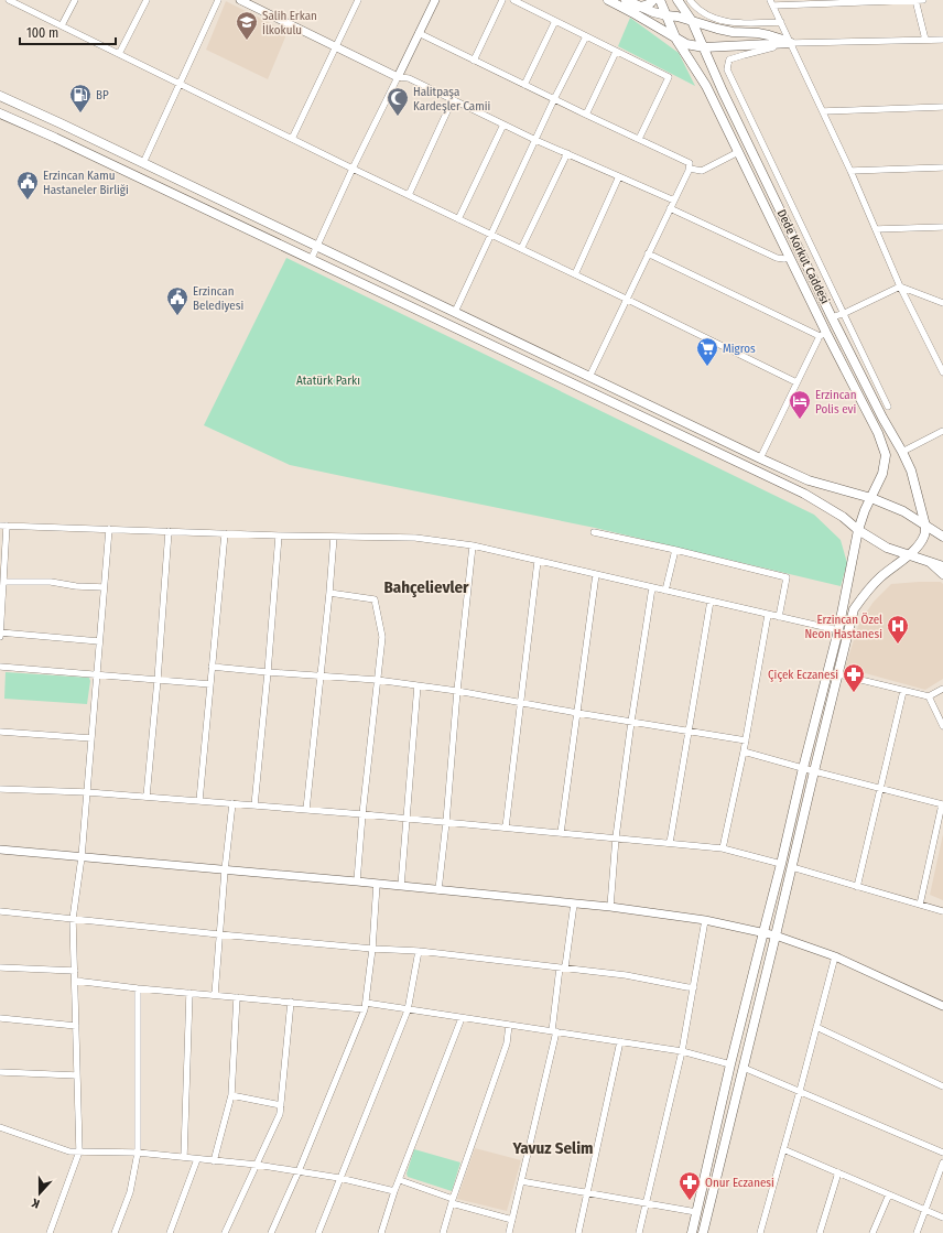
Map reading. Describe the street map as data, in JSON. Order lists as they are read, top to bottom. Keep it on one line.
{"streets":{"main road":["Dede Korkut Caddesi"]},"districts":["Bahçelievler","Yavuz Selim"],"parks":["Atatürk Parkı"],"places":{"school or university":["Salih Erkan İlkokulu"],"fuel station":["BP"],"mosque":["Halitpaşa Kardeşler Camii"],"public building":["Erzincan Kamu Hastaneler Birliği","Erzincan Belediyesi"],"supermarket":["Migros"],"hotel":["Erzincan Polis evi"],"hospital":["Erzincan Özel Neon Hastanesi"],"pharmacy":["Çiçek Eczanesi","Onur Eczanesi"]},"scale_bar":"100 m","north":"bottom"}
